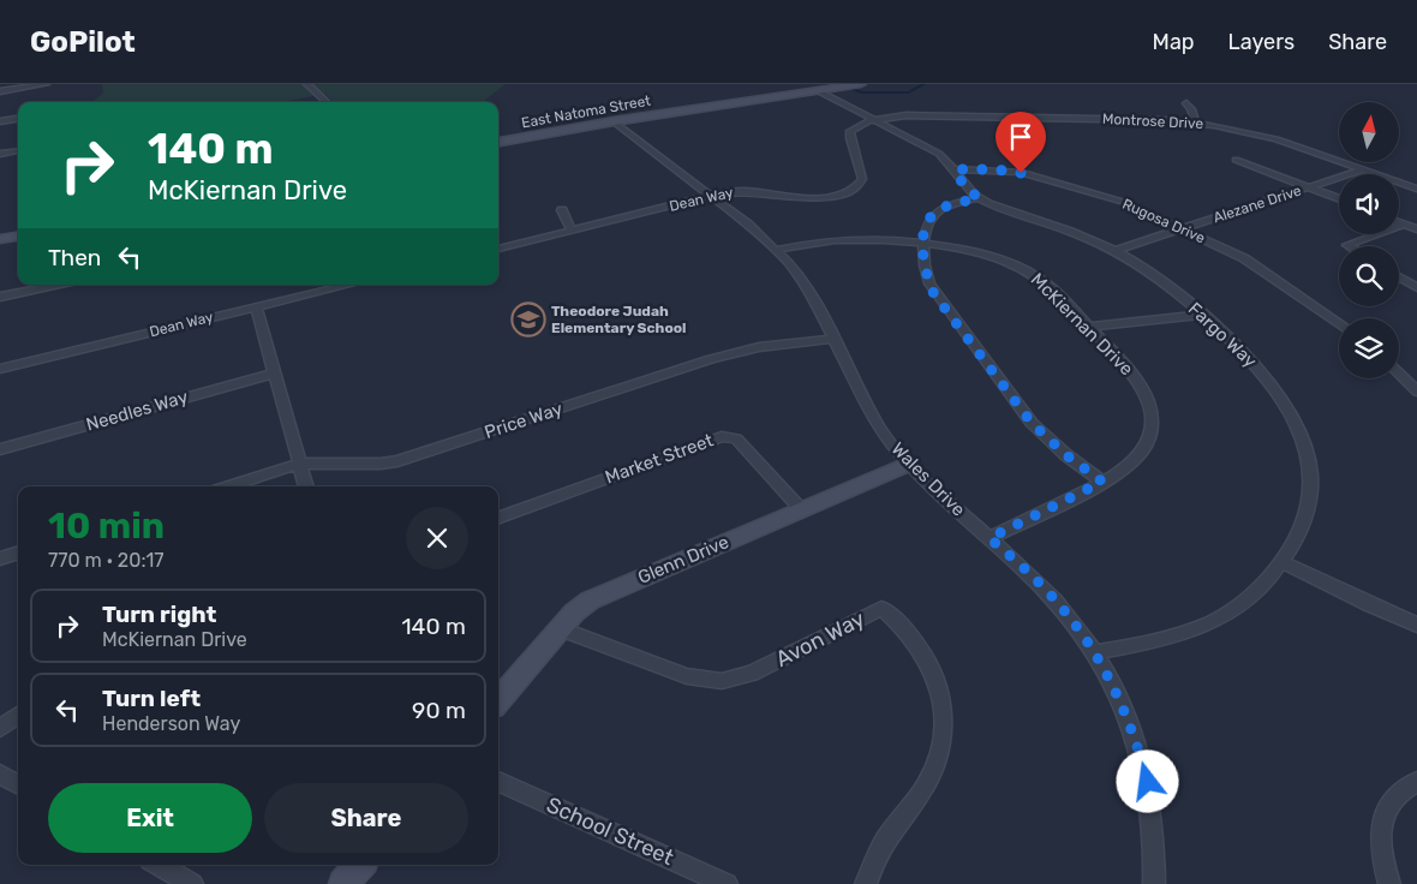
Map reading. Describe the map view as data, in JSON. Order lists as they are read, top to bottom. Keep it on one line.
{"streets":{"main road":["East Natoma Street","Glenn Drive"],"street":["Montrose Drive","Dean Way","Alezane Drive","Rugosa Drive","McKiernan Drive","Fargo Way","Needles Way","Price Way","Market Street","Wales Drive","Avon Way","School Street"]},"crossings":[["East Natoma Street","Fargo Way"],["East Natoma Street","Wales Drive"],["Montrose Drive","Dean Way"],["Montrose Drive","Alezane Drive"],["Montrose Drive","Fargo Way"],["Dean Way","Fargo Way"],["Dean Way","Wales Drive"],["Alezane Drive","Rugosa Drive"],["Alezane Drive","Fargo Way"],["Rugosa Drive","Fargo Way"],["McKiernan Drive","Wales Drive"],["Fargo Way","Wales Drive"],["Price Way","Wales Drive"],["Market Street","Glenn Drive"],["Wales Drive","Glenn Drive"],["Glenn Drive","Avon Way"]],"places":{"school or university":["Theodore Judah Elementary School"]},"north":"top","page":{"header":"GoPilot","nav":["Map","Layers","Share"],"turn":["140 m","McKiernan Drive"],"then":"Then","heading":["10 min","770 m · 20:17"],"list":[{"name":"Turn right","note":"McKiernan Drive","value":"140 m"},{"name":"Turn left","note":"Henderson Way","value":"90 m"}],"buttons":["Exit","Share"]}}
